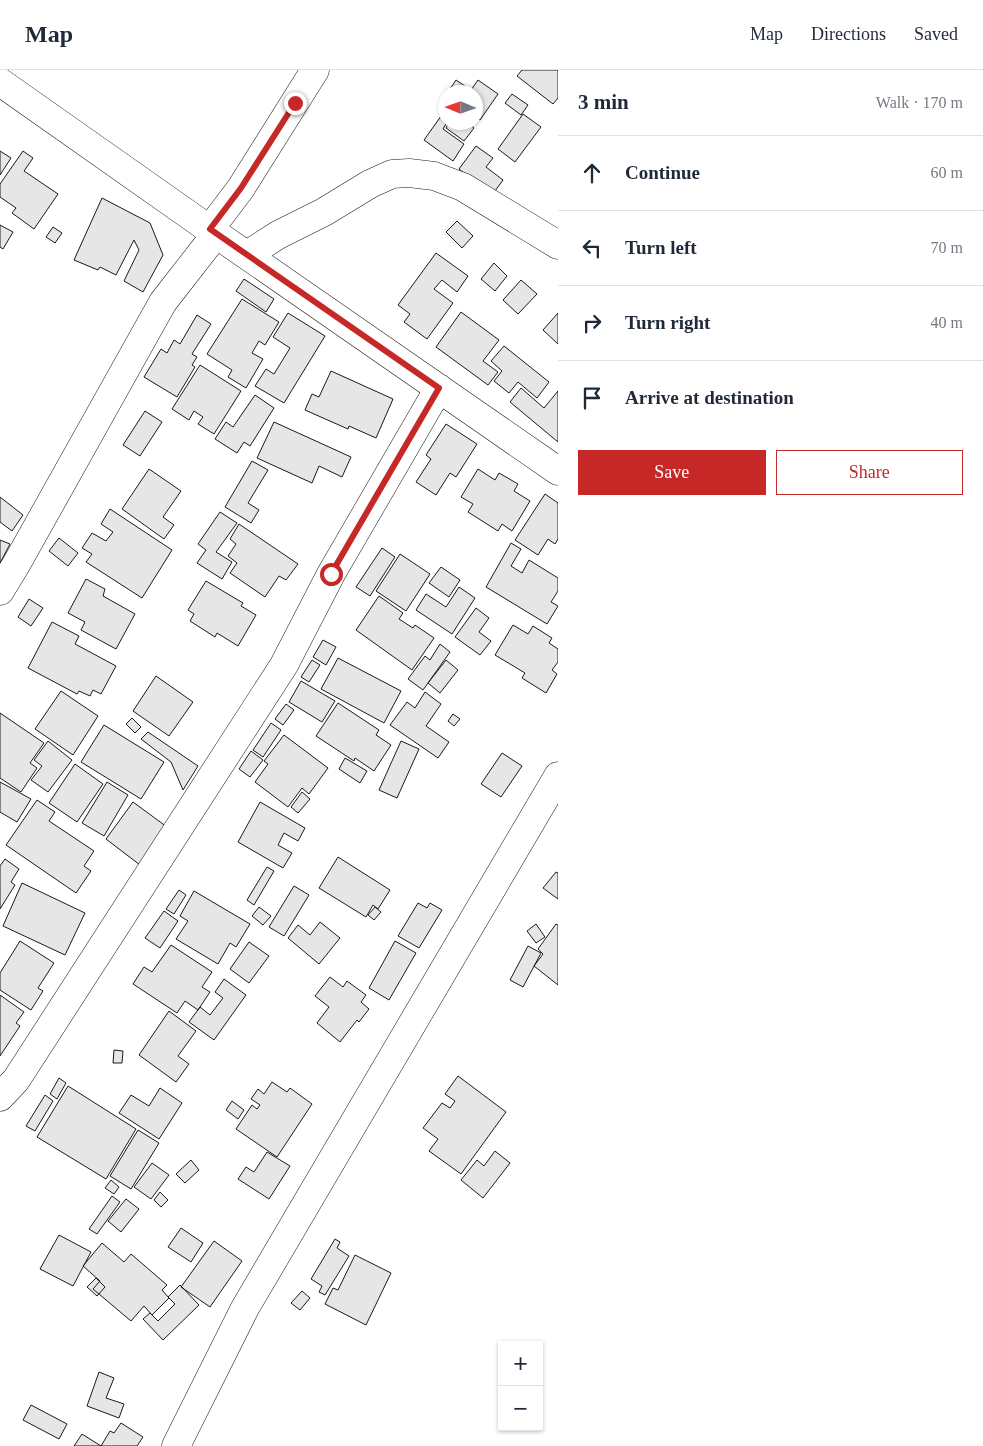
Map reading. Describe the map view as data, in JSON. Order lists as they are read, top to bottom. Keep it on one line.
{"north":"left","page":{"header":"Map","nav":["Map","Directions","Saved"],"heading":["3 min","Walk · 170 m"],"list":[["Continue","60 m"],["Turn left","70 m"],["Turn right","40 m"],"Arrive at destination"],"buttons":["Save","Share"],"map_buttons":["+","−"]}}
